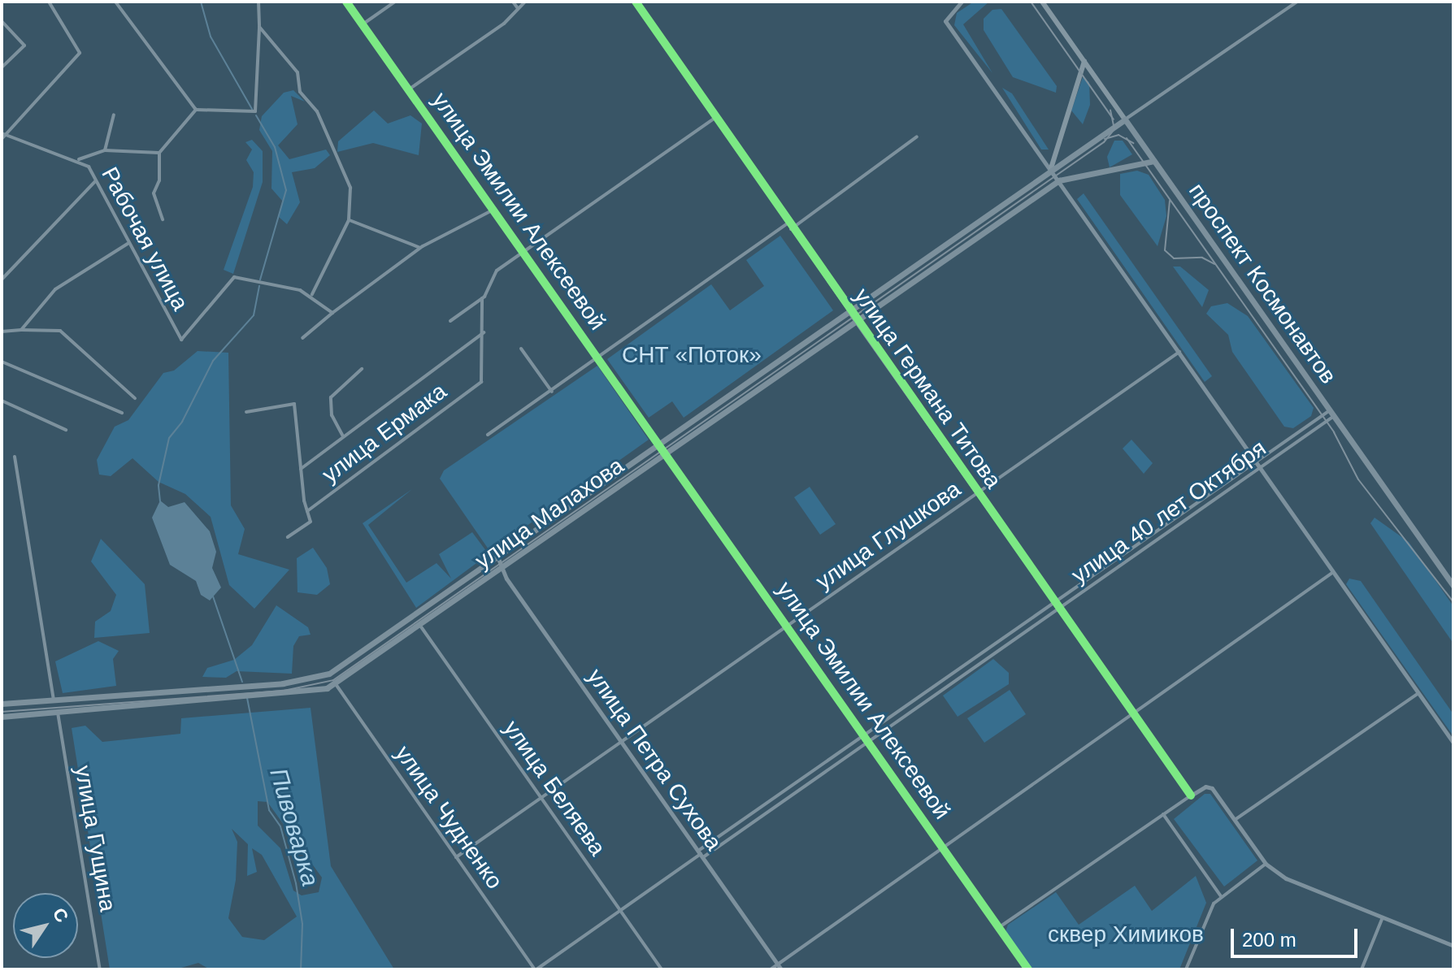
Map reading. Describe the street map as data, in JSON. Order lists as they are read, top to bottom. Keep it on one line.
{"streets":{"main road":["проспект Космонавтов","улица Малахова"],"street":["улица Эмилии Алексеевой","Рабочая улица","улица Германа Титова","улица Ермака","улица 40 лет Октября","улица Глушкова","улица Петра Сухова","улица Беляева","улица Чудненко","улица Гущина"]},"crossings":[["улица Эмилии Алексеевой","улица 40 лет Октября"],["улица Эмилии Алексеевой","улица Малахова"],["улица Эмилии Алексеевой","улица Глушкова"],["проспект Космонавтов","улица 40 лет Октября"],["проспект Космонавтов","улица Малахова"],["улица Германа Титова","улица 40 лет Октября"],["улица Германа Титова","улица Малахова"],["улица Германа Титова","улица Глушкова"],["улица 40 лет Октября","улица Петра Сухова"],["улица 40 лет Октября","улица Беляева"],["улица 40 лет Октября","улица Чудненко"],["улица Малахова","улица Петра Сухова"],["улица Малахова","улица Беляева"],["улица Малахова","улица Чудненко"],["улица Малахова","улица Гущина"],["улица Глушкова","улица Петра Сухова"],["улица Глушкова","улица Беляева"],["улица Глушкова","улица Чудненко"]],"water":["Пивоварка"],"parks":["СНТ «Поток»","сквер Химиков"],"scale_bar":"200 m","north":"top right"}
